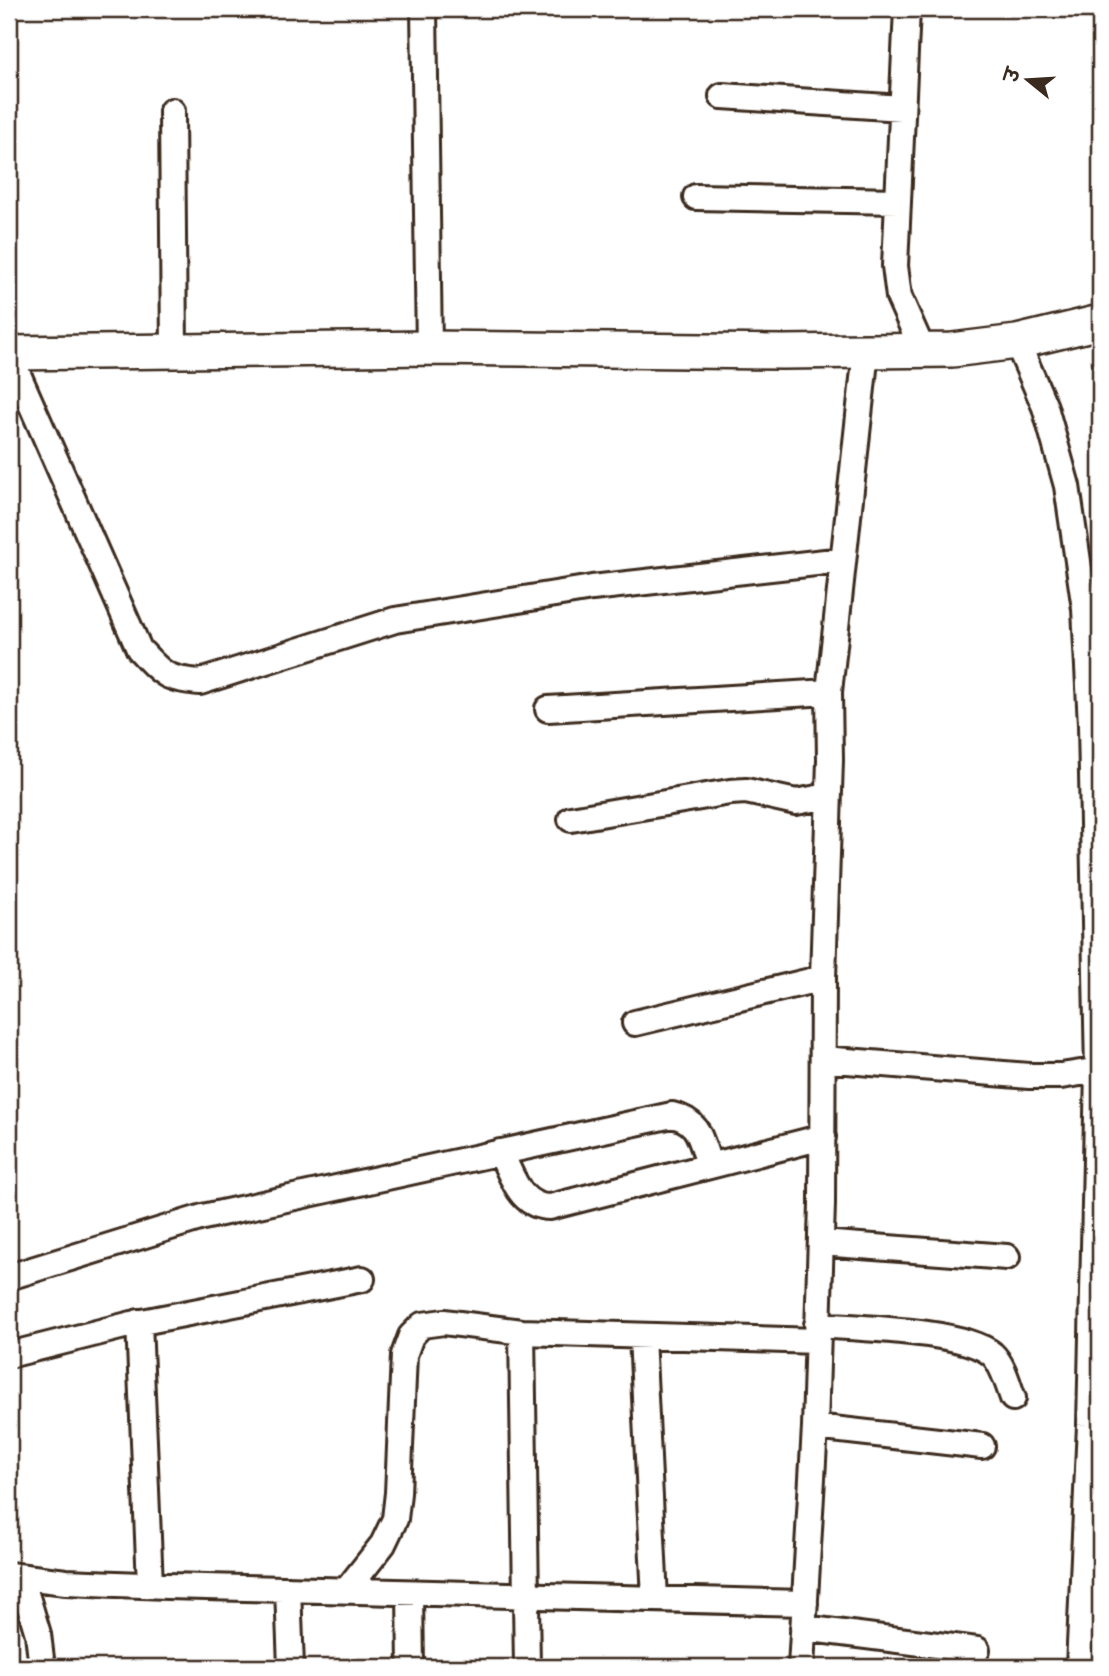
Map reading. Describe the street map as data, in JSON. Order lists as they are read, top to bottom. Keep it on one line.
{"north":"left"}
